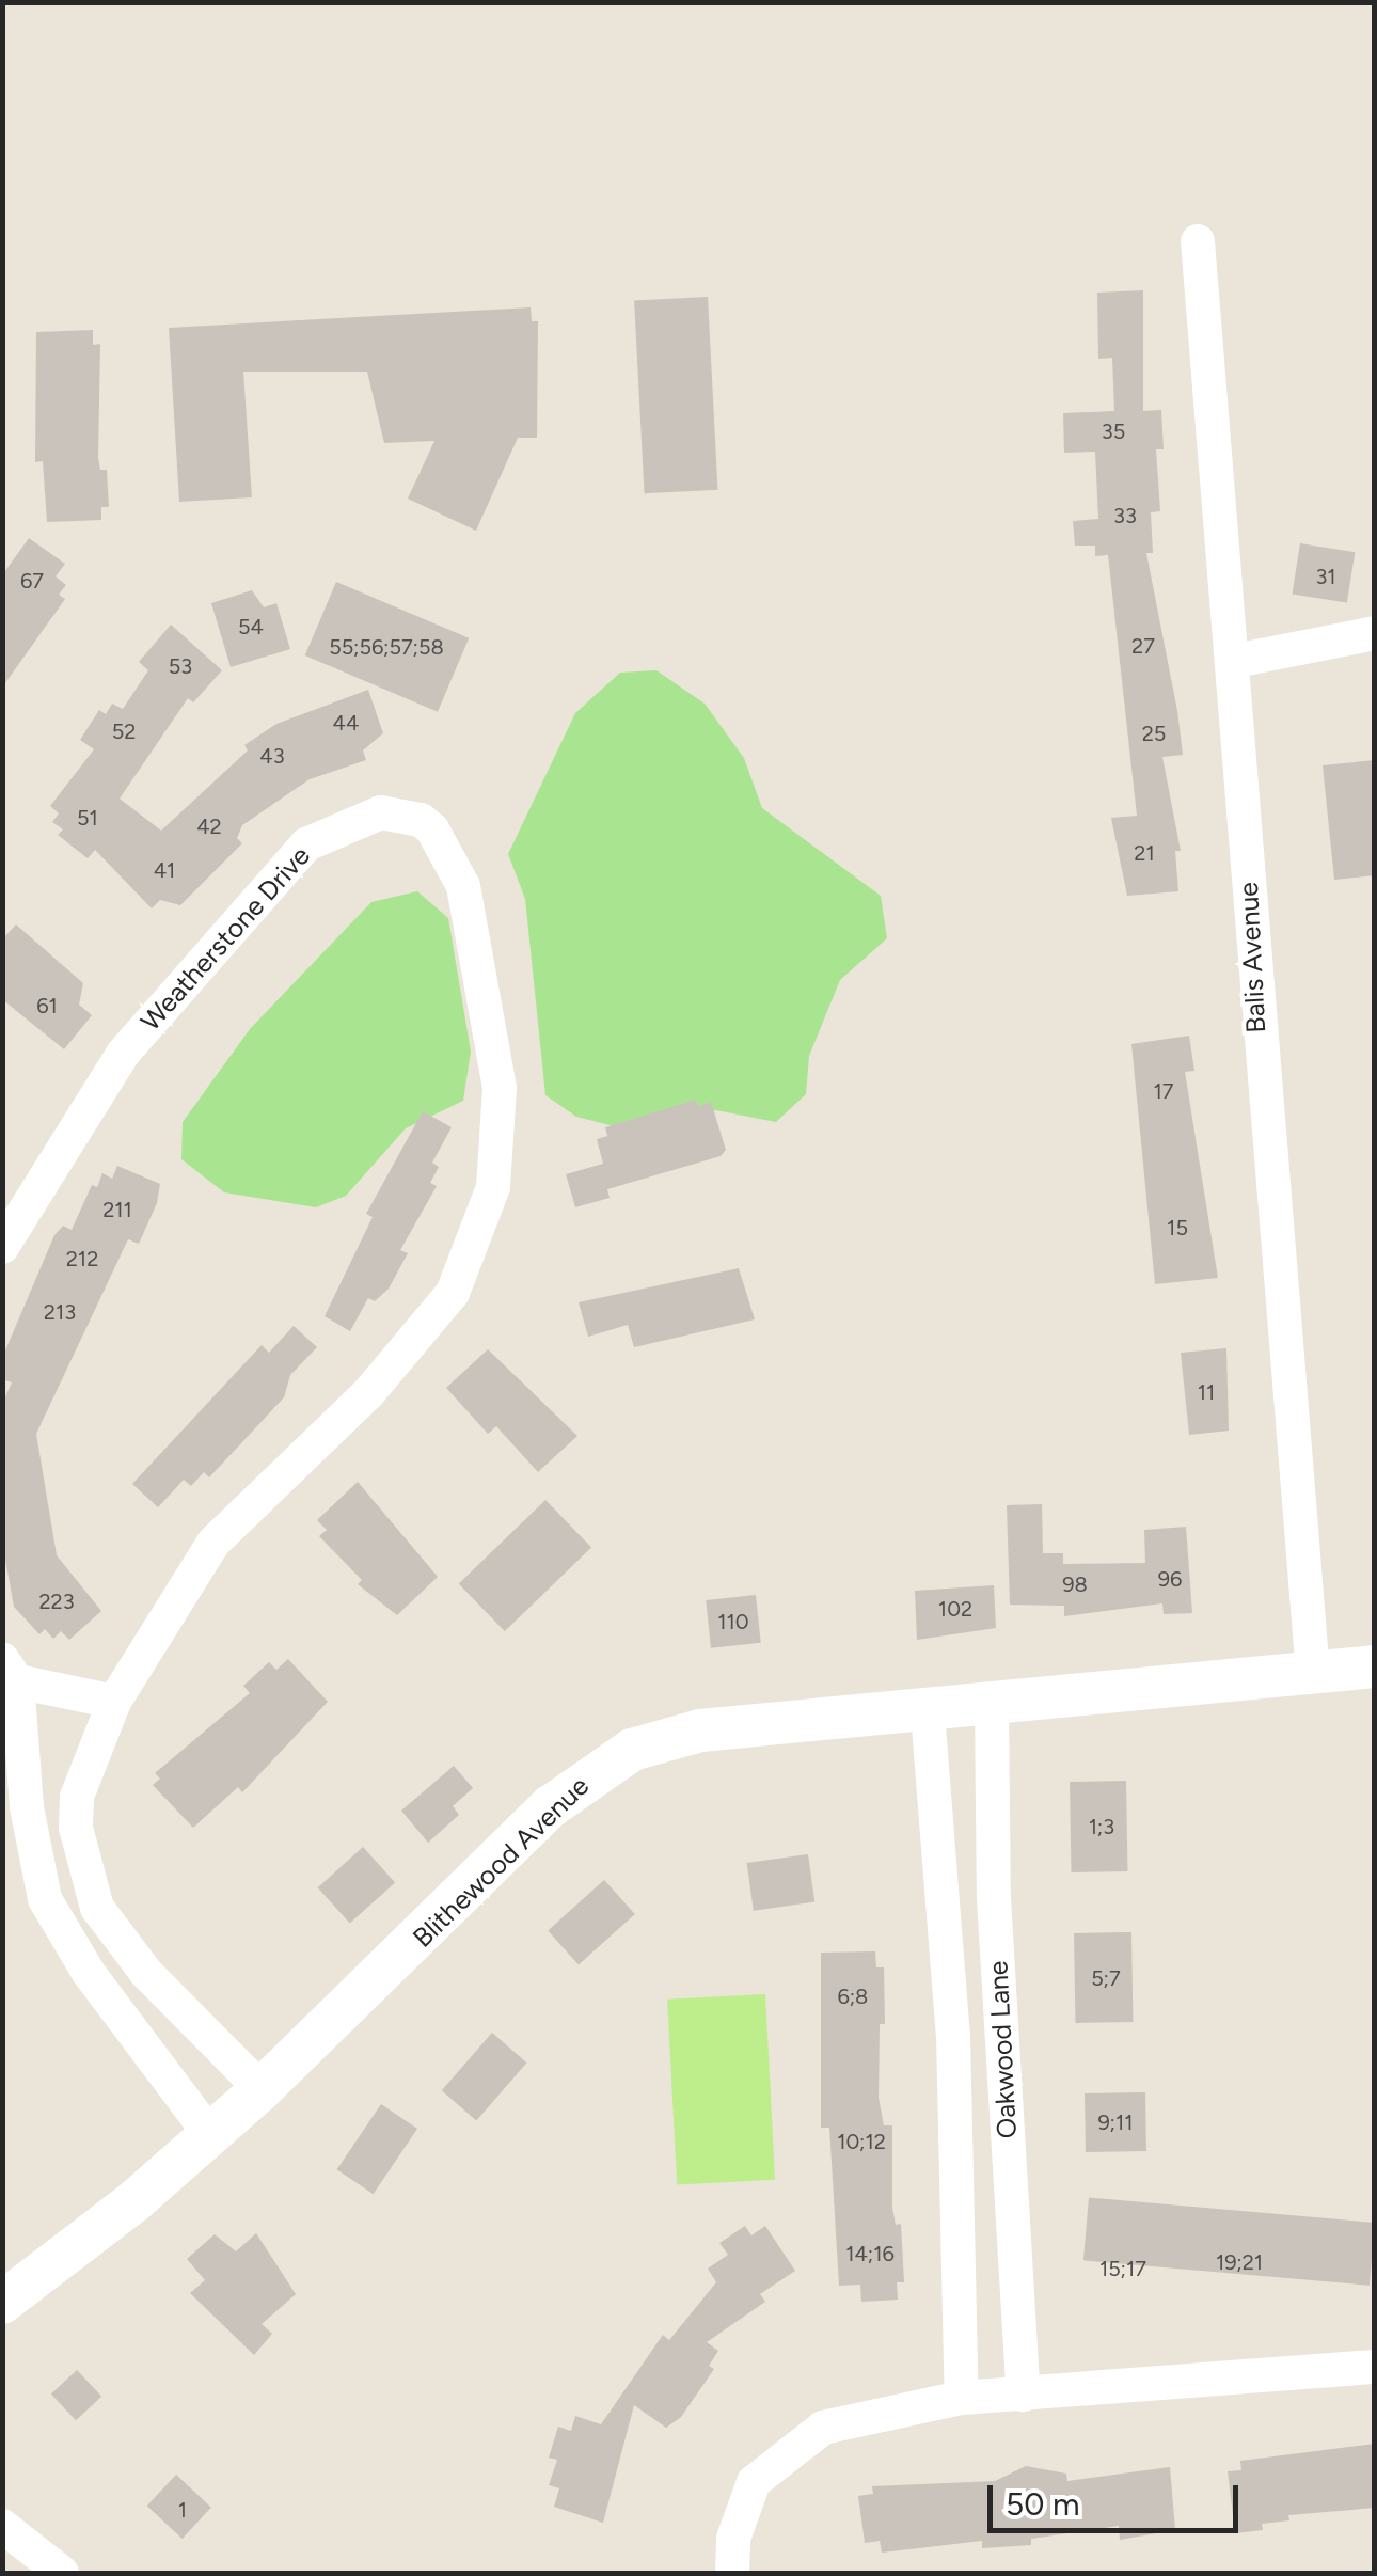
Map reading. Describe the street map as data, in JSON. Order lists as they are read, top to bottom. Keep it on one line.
{"streets":{"street":["Weatherstone Drive","Balis Avenue","Blithewood Avenue","Oakwood Lane"]},"crossings":[["Weatherstone Drive","Blithewood Avenue"],["Balis Avenue","Blithewood Avenue"],["Blithewood Avenue","Oakwood Lane"]],"house_numbers":["35","33","31","67","54","27","55;56;57;58","53","44","52","25","43","51","42","21","41","61","17","211","15","212","213","11","96","98","223","102","110","1;3","5;7","6;8","9;11","10;12","14;16","19;21","15;17","1"],"scale_bar":"50 m"}
